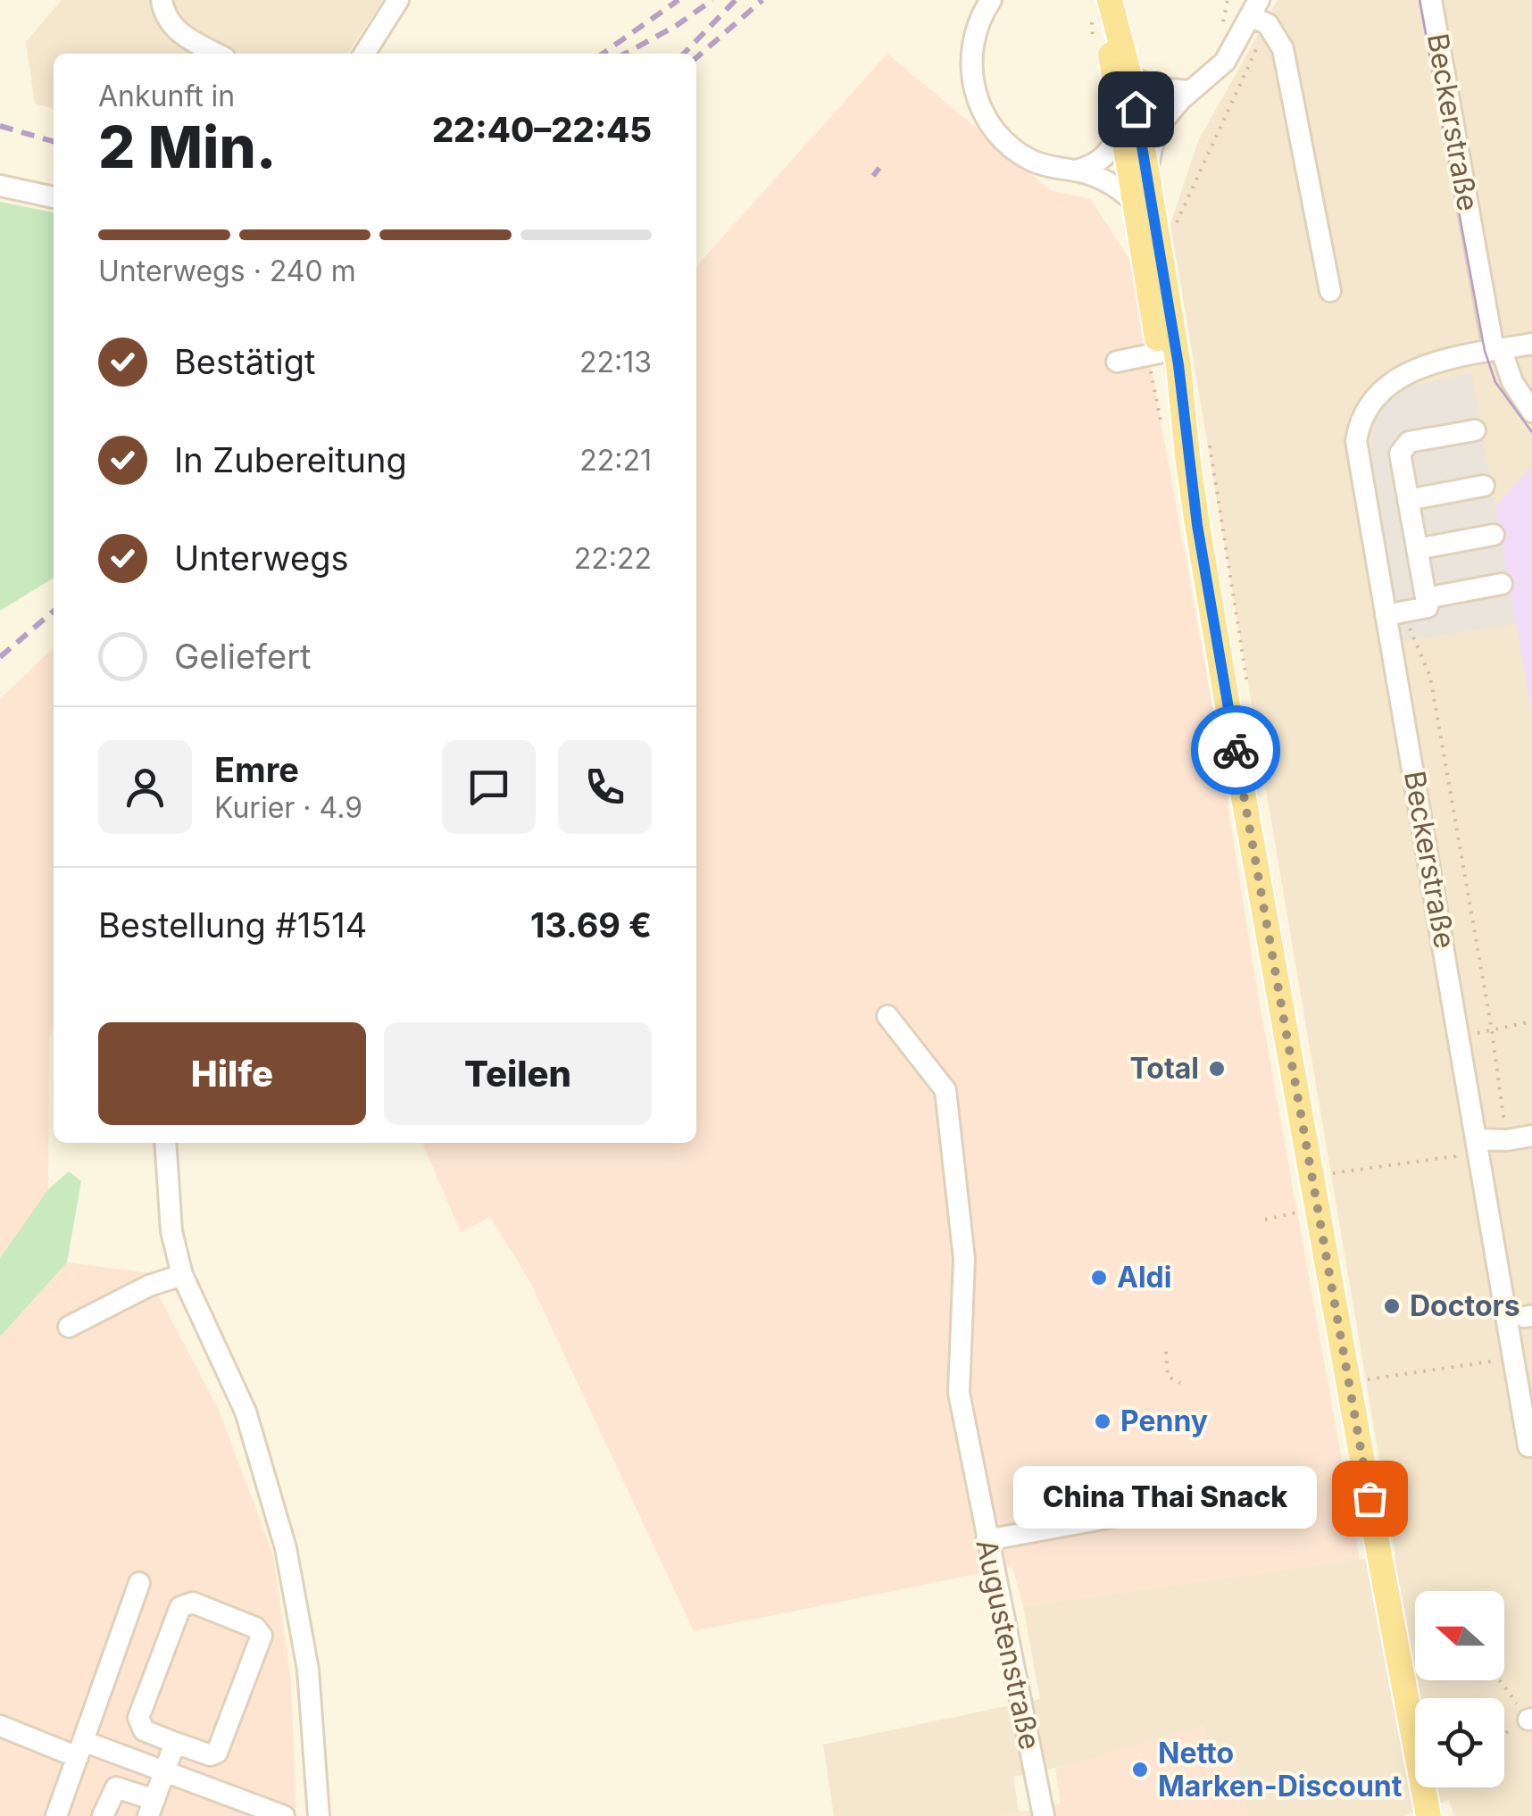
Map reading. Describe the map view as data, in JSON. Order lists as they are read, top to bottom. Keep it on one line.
{"streets":{"street":["Beckerstraße","Augustenstraße"]},"places":["Total","Aldi","Doctors","Penny","China Thai Snack","Netto Marken-Discount"],"north":"left","page":{"heading":["2 Min.","Ankunft in","22:40–22:45"],"panel":["Emre","Kurier · 4.9","Bestellung #1514","13.69 €"],"bar":"Unterwegs · 240 m","list":[["Bestätigt","22:13"],["In Zubereitung","22:21"],["Unterwegs","22:22"],"Geliefert"],"buttons":["Hilfe","Teilen"],"bubble":"China Thai Snack"}}
